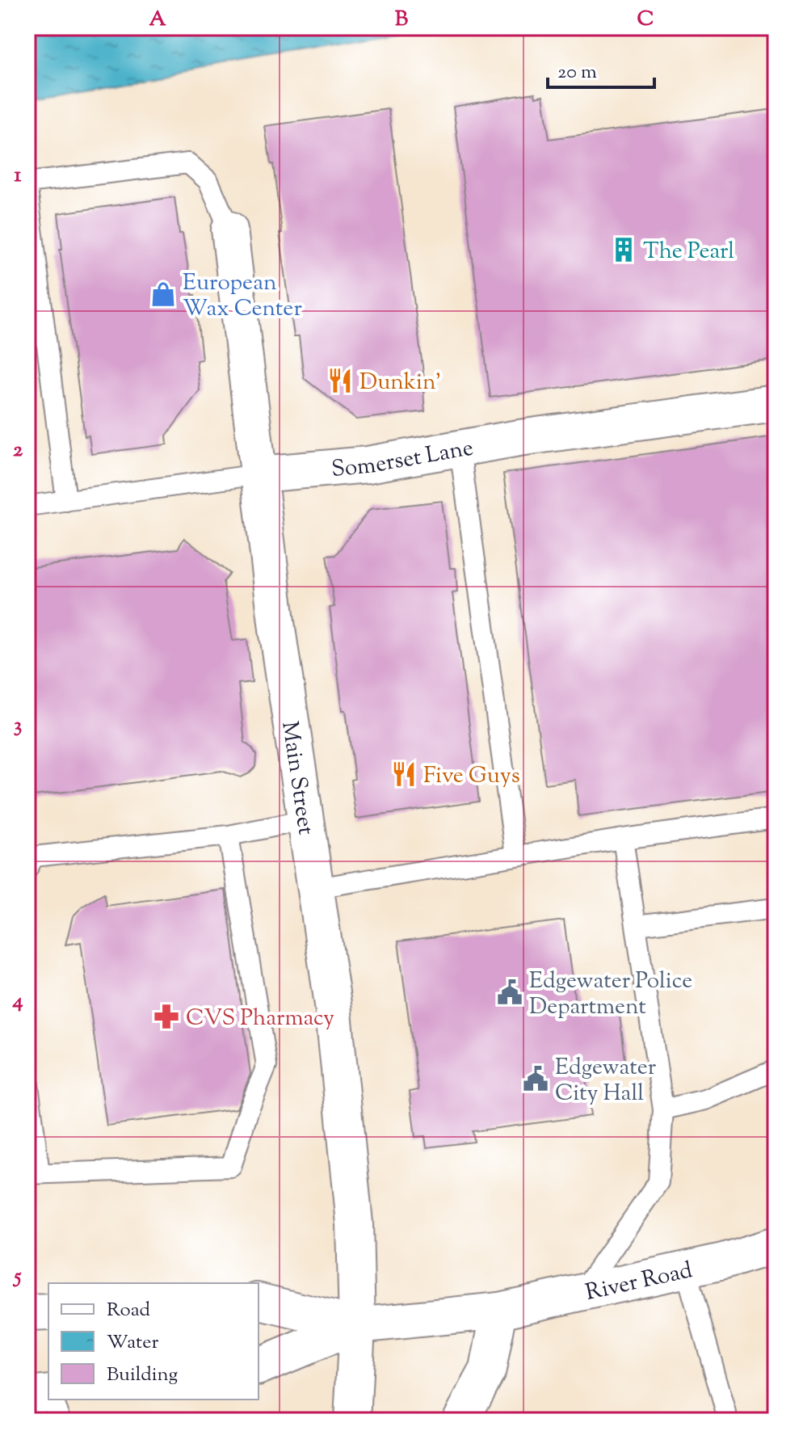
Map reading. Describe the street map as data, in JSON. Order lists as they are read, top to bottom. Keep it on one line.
{"streets":{"street":["Somerset Lane","Main Street","River Road"]},"crossings":[["Somerset Lane","Main Street"],["Main Street","River Road"]],"places":{"building":["The Pearl"],"shop":["European Wax Center"],"restaurant":["Dunkin'","Five Guys"],"public building":["Edgewater Police Department","Edgewater City Hall"],"pharmacy":["CVS Pharmacy"]},"legend":["Road","Water","Building"],"scale_bar":"20 m","grid":{"columns":["A","B","C"],"rows":["1","2","3","4","5"]}}
